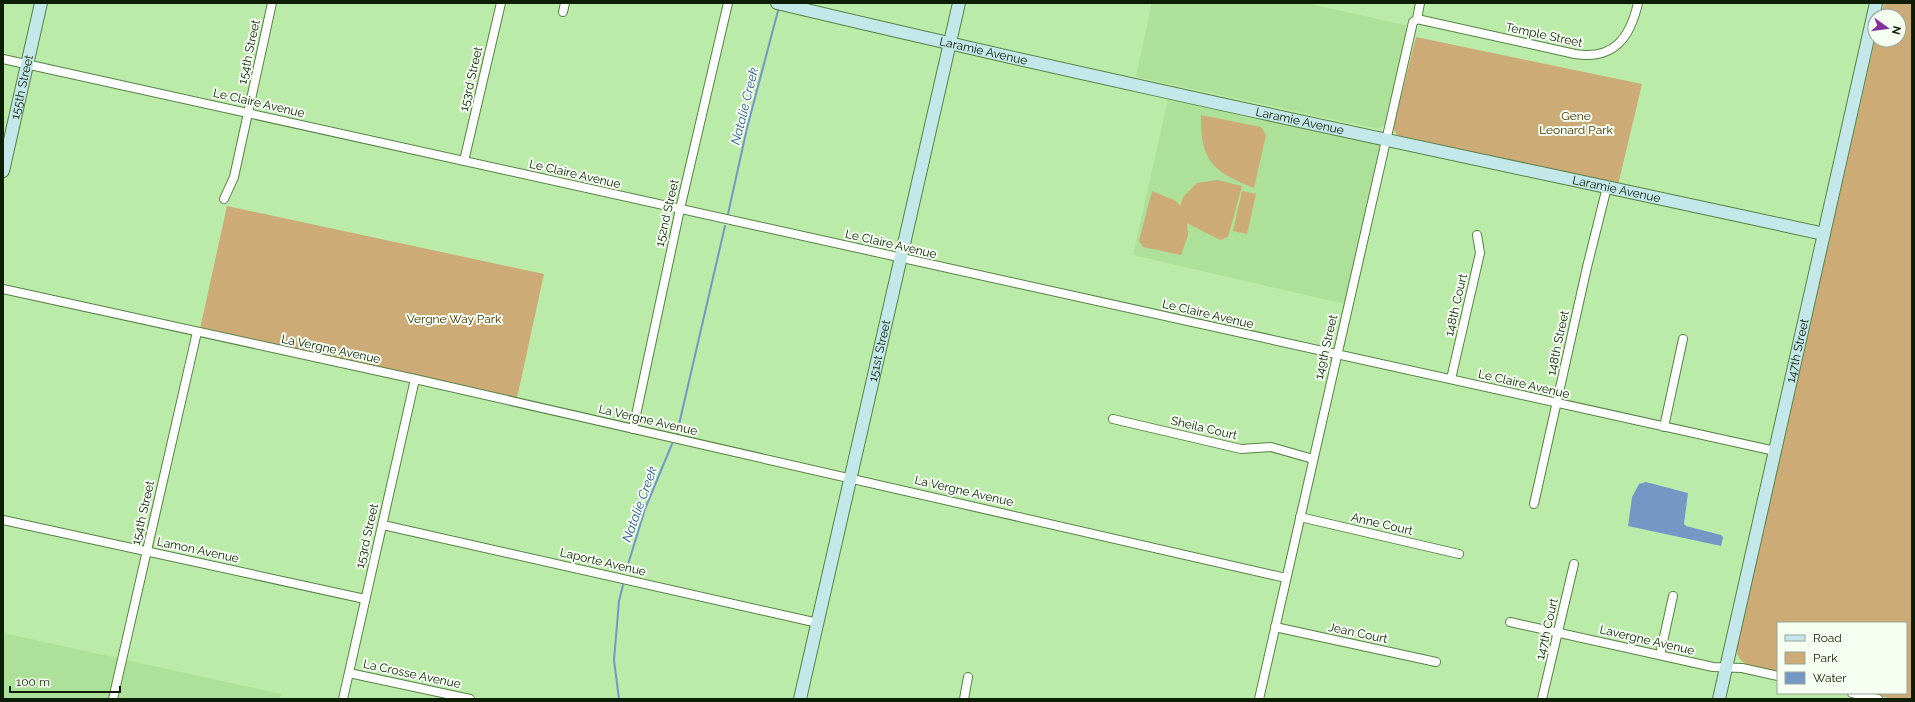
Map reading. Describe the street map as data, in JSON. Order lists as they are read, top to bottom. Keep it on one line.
{"streets":{"street":["Temple Street","Laramie Avenue","154th Street","153rd Street","155th Street","Le Claire Avenue","152nd Street","148th Court","148th Street","149th Street","La Vergne Avenue","151st Street","147th Street","Sheila Court","Anne Court","Lamon Avenue","Laporte Avenue","147th Court","Jean Court","Lavergne Avenue","La Crosse Avenue"]},"crossings":[["Temple Street","149th Street"],["Laramie Avenue","148th Street"],["Laramie Avenue","149th Street"],["Laramie Avenue","151st Street"],["Laramie Avenue","147th Street"],["154th Street","Le Claire Avenue"],["154th Street","La Vergne Avenue"],["154th Street","Lamon Avenue"],["153rd Street","Le Claire Avenue"],["153rd Street","La Vergne Avenue"],["153rd Street","Lamon Avenue"],["153rd Street","Laporte Avenue"],["153rd Street","La Crosse Avenue"],["155th Street","Le Claire Avenue"],["Le Claire Avenue","152nd Street"],["Le Claire Avenue","148th Court"],["Le Claire Avenue","148th Street"],["Le Claire Avenue","149th Street"],["Le Claire Avenue","151st Street"],["Le Claire Avenue","147th Street"],["152nd Street","La Vergne Avenue"],["149th Street","La Vergne Avenue"],["149th Street","Sheila Court"],["149th Street","Anne Court"],["149th Street","Jean Court"],["La Vergne Avenue","151st Street"],["151st Street","Laporte Avenue"],["147th Street","Lavergne Avenue"],["147th Court","Lavergne Avenue"]],"water":["Natalie Creek"],"parks":["Gene Leonard Park","Vergne Way Park"],"legend":["Road","Park","Water"],"scale_bar":"100 m","north":"right"}
